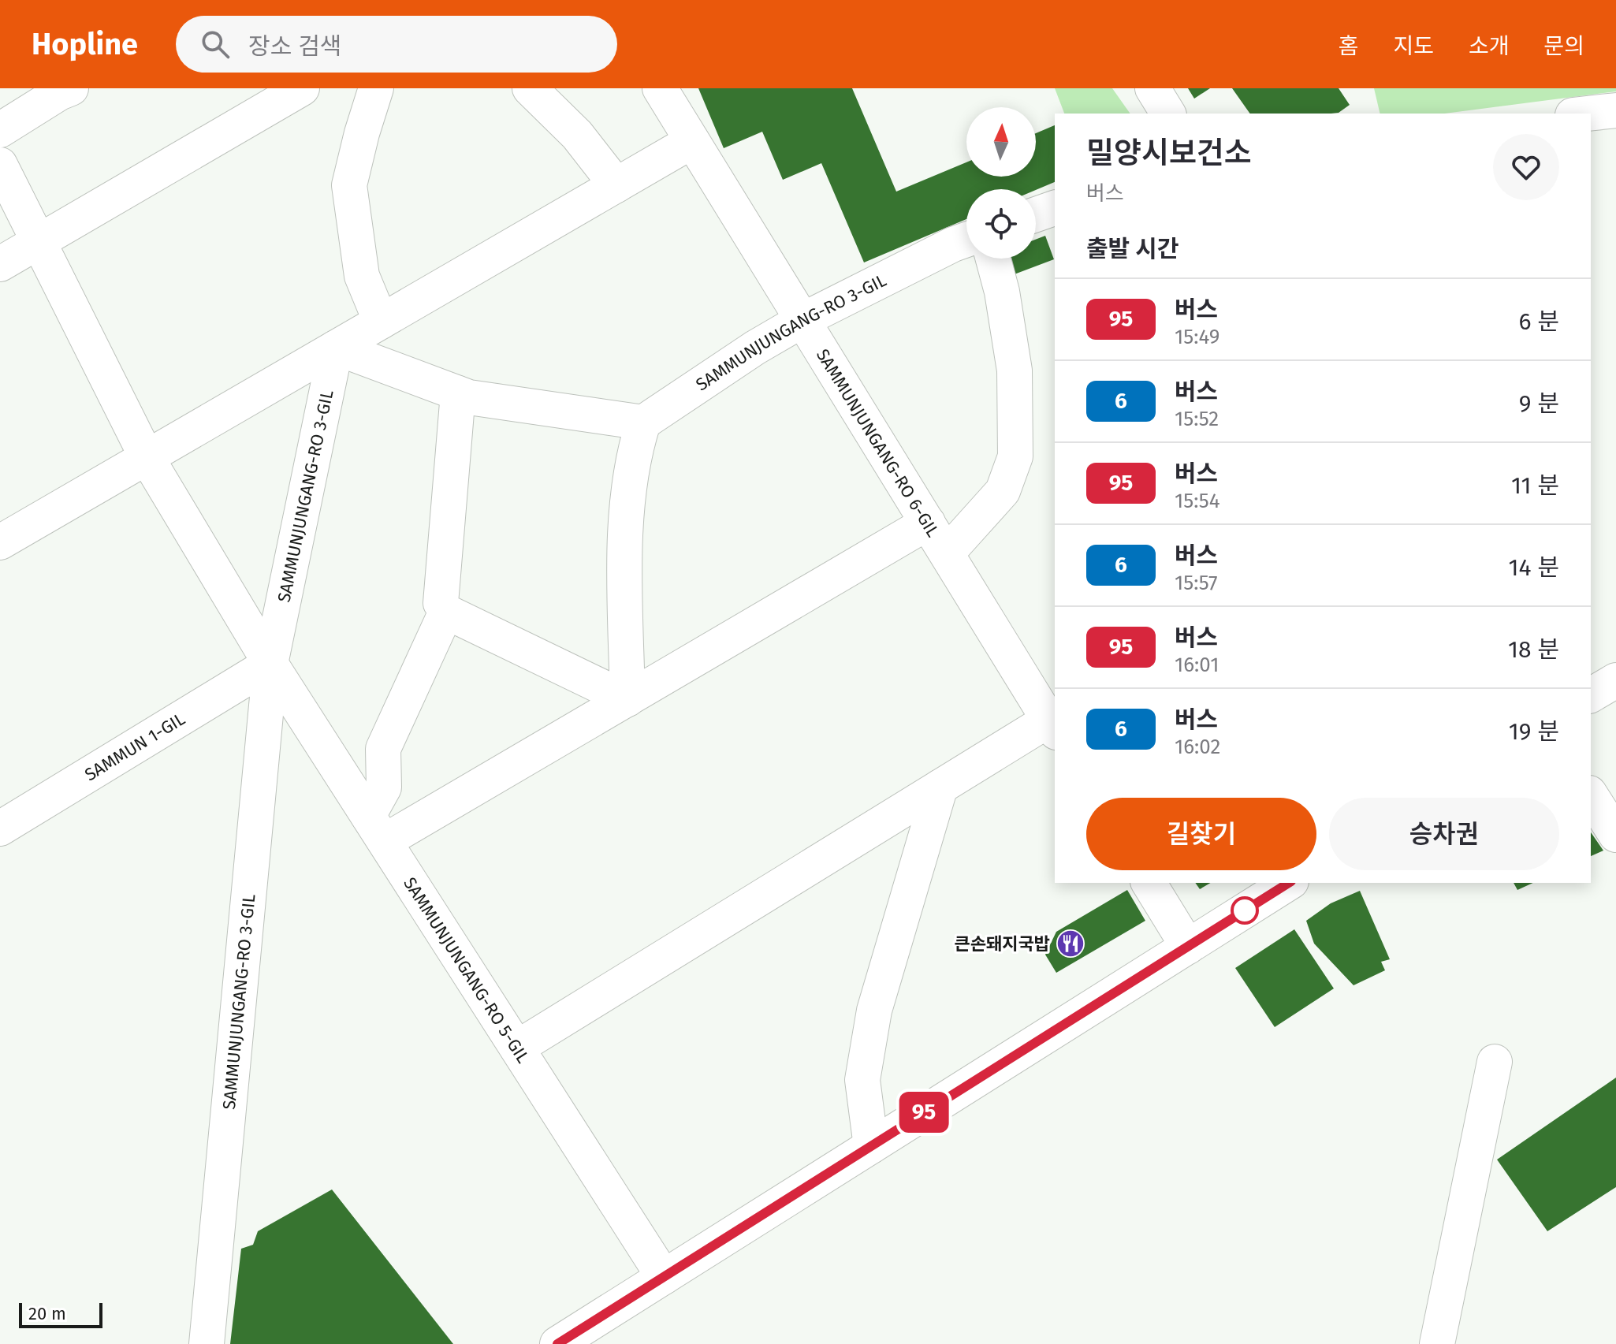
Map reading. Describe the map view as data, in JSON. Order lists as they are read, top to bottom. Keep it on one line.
{"streets":{"street":["SAMMUNJUNGANG-RO 3-GIL","SAMMUNJUNGANG-RO 6-GIL","SAMMUN 1-GIL","SAMMUNJUNGANG-RO 5-GIL"]},"crossings":[["SAMMUNJUNGANG-RO 3-GIL","SAMMUNJUNGANG-RO 6-GIL"],["SAMMUNJUNGANG-RO 3-GIL","SAMMUN 1-GIL"],["SAMMUNJUNGANG-RO 3-GIL","SAMMUNJUNGANG-RO 5-GIL"],["SAMMUN 1-GIL","SAMMUNJUNGANG-RO 5-GIL"]],"places":{"restaurant":["큰손돼지국밥"]},"lines":["bus line 95"],"scale_bar":"20 m","north":"top","page":{"header":"Hopline","search":"장소 검색","nav":["홈","지도","소개","문의"],"on_map":"95","heading":[["밀양시보건소","버스"],"출발 시간"],"list":[{"mark":"95","name":"버스","note":"15:49","value":"6 분"},{"mark":"6","name":"버스","note":"15:52","value":"9 분"},{"mark":"95","name":"버스","note":"15:54","value":"11 분"},{"mark":"6","name":"버스","note":"15:57","value":"14 분"},{"mark":"95","name":"버스","note":"16:01","value":"18 분"},{"mark":"6","name":"버스","note":"16:02","value":"19 분"}],"buttons":["길찾기","승차권"],"scale":"20 m"}}
